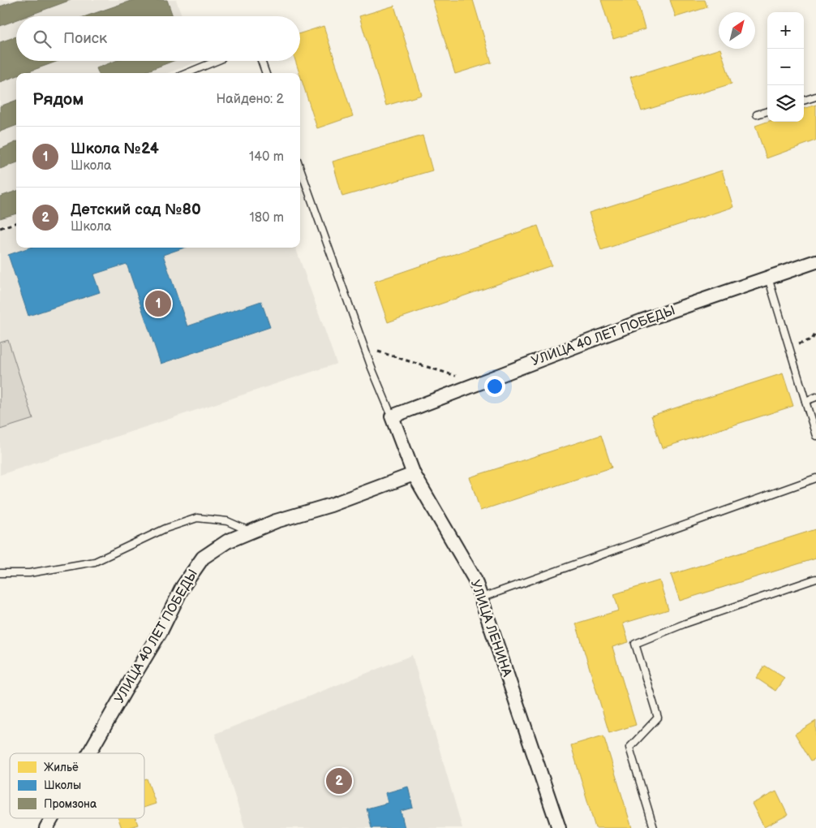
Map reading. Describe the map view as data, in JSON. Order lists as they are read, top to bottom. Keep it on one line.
{"streets":{"street":["УЛИЦА 40 ЛЕТ ПОБЕДЫ","УЛИЦА ЛЕНИНА"]},"crossings":[["УЛИЦА 40 ЛЕТ ПОБЕДЫ","УЛИЦА ЛЕНИНА"]],"legend":["Жильё","Школы","Промзона"],"north":"top right","page":{"map_buttons":["+","−"],"search":"Поиск","heading":["Рядом","Найдено: 2"],"list":[{"mark":"1","name":"Школа №24","note":"Школа","value":"140 m"},{"mark":"2","name":"Детский сад №80","note":"Школа","value":"180 m"}],"pins":["1","2"]}}
